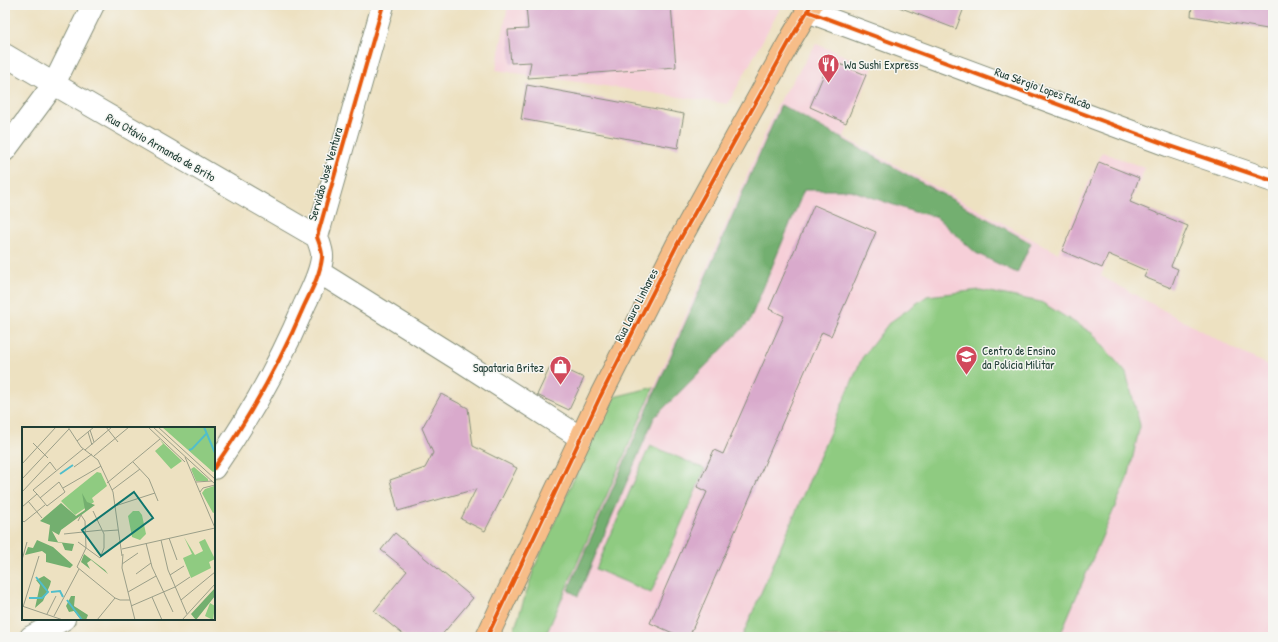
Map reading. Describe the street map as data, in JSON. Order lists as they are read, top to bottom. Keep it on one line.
{"streets":{"main road":["Rua Lauro Linhares"],"street":["Rua Sérgio Lopes Falcão","Rua Otávio Armando de Brito","Servidão José Ventura"]},"crossings":[["Rua Sérgio Lopes Falcão","Rua Lauro Linhares"],["Rua Otávio Armando de Brito","Servidão José Ventura"]],"places":{"restaurant":["Wa Sushi Express"],"school or university":["Centro de Ensino da Polícia Militar"],"shop":["Sapataria Britez"]}}
